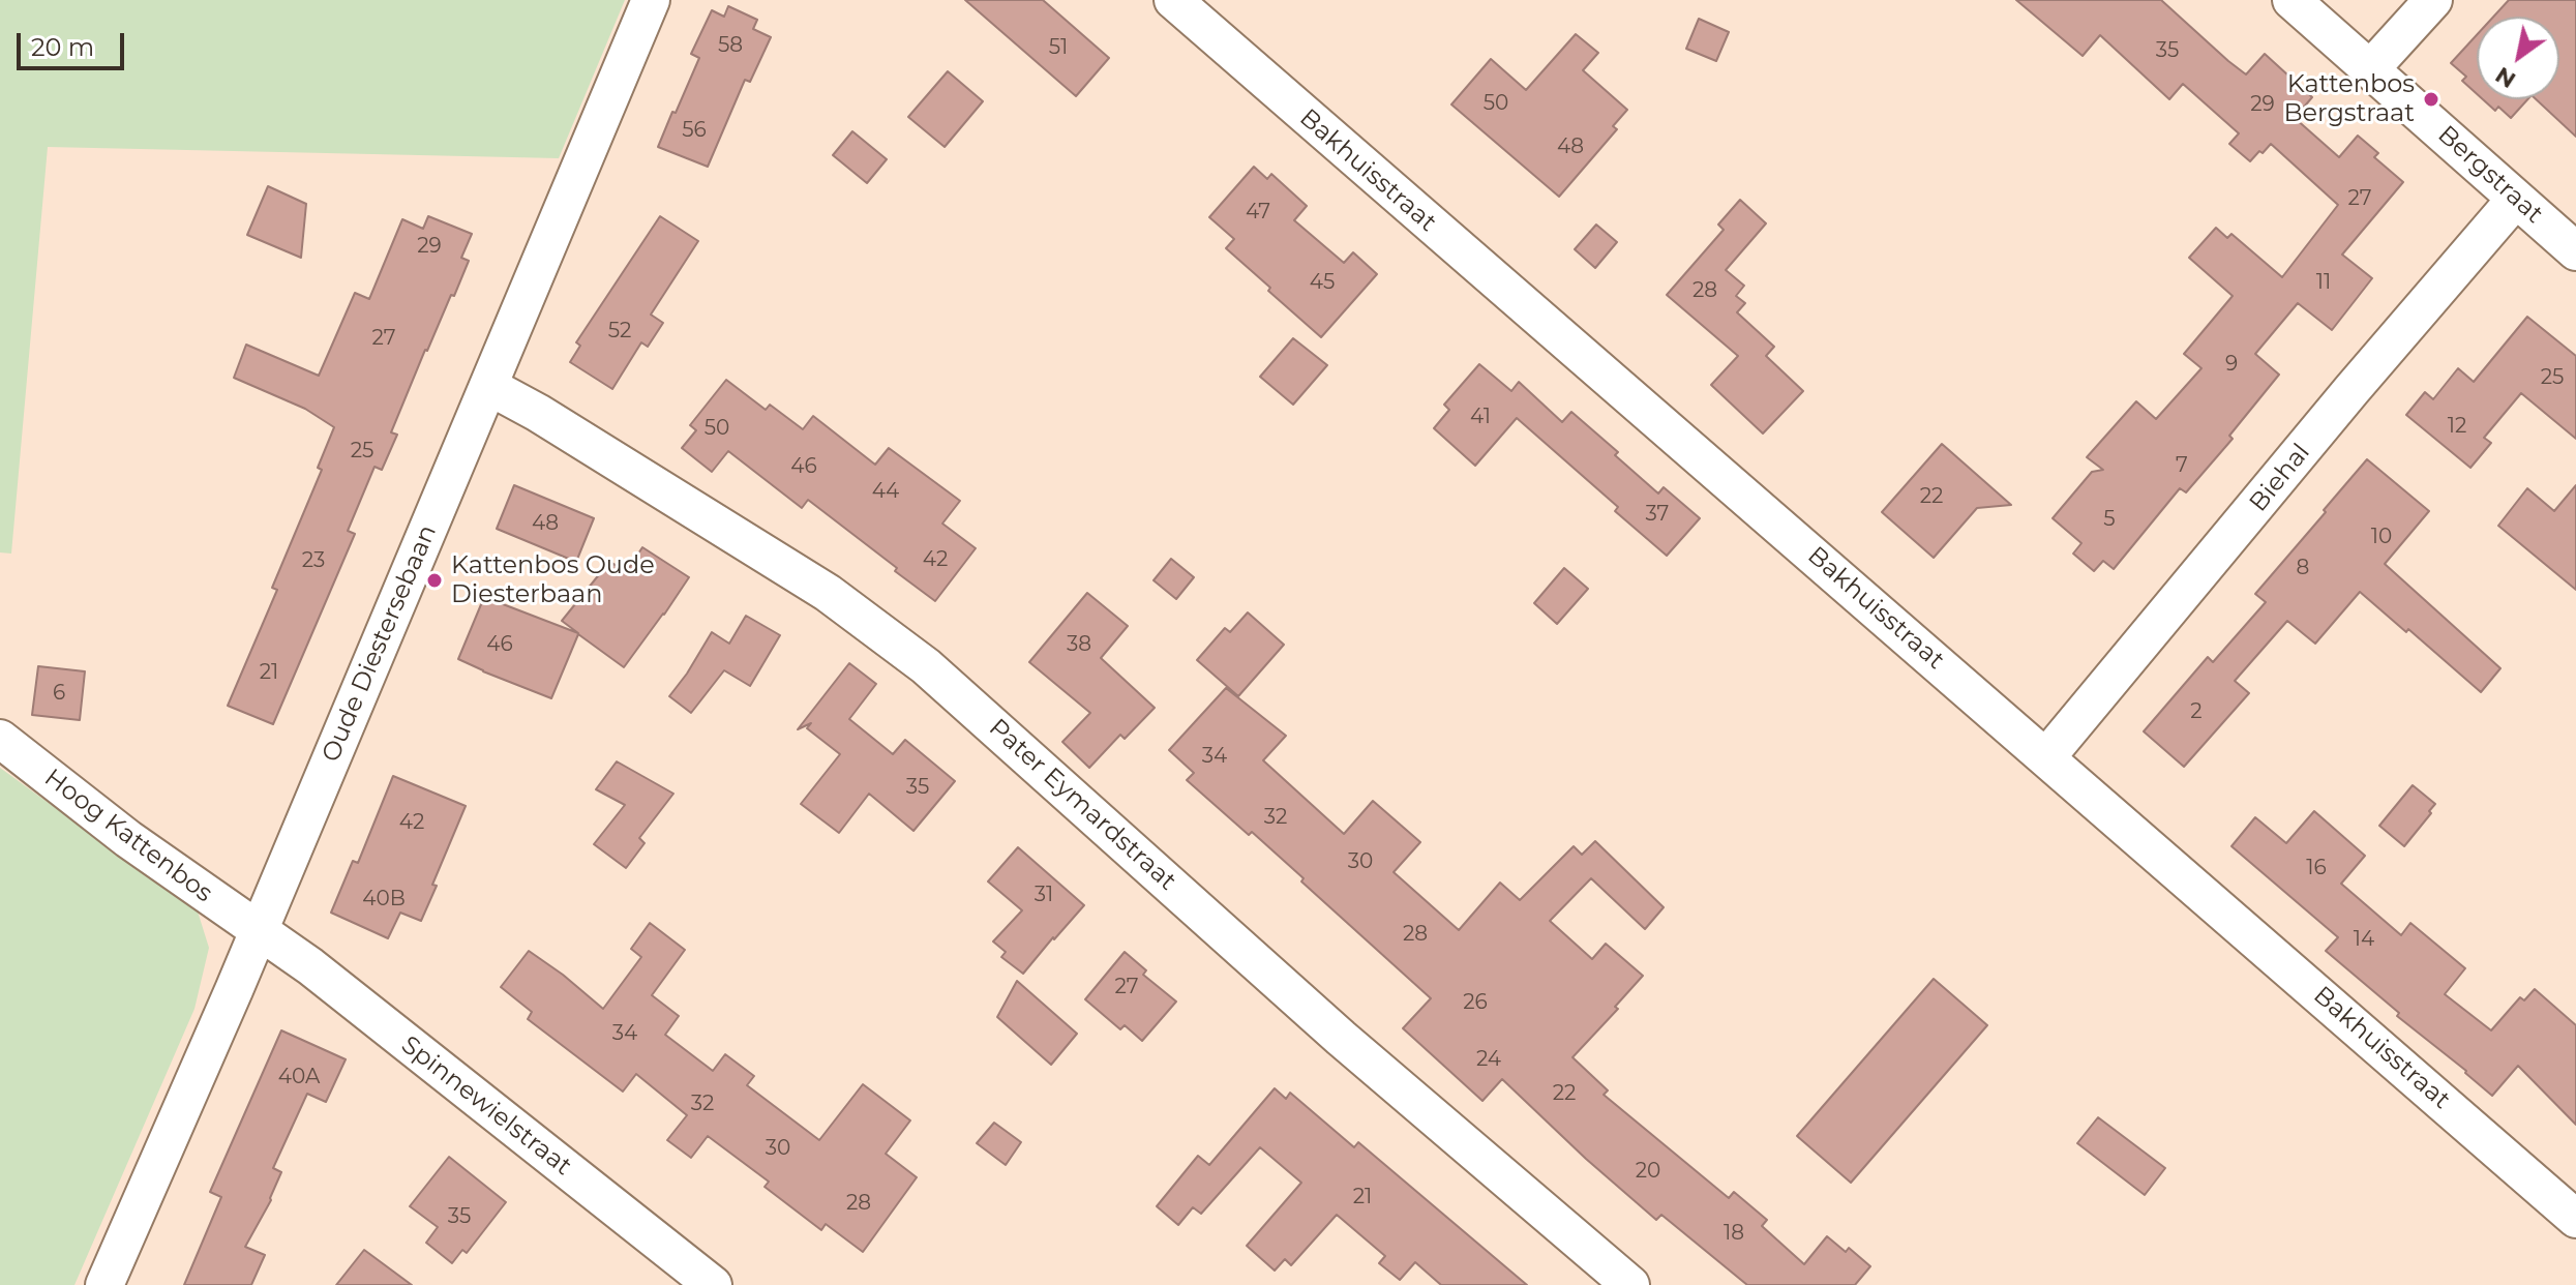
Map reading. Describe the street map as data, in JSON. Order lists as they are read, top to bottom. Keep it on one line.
{"streets":{"street":["Bakhuisstraat","Bergstraat","Biehal","Oude Diestersebaan","Pater Eymardstraat","Hoog Kattenbos","Spinnewielstraat"]},"crossings":[["Bakhuisstraat","Biehal"],["Bergstraat","Biehal"],["Oude Diestersebaan","Pater Eymardstraat"],["Oude Diestersebaan","Hoog Kattenbos"],["Oude Diestersebaan","Spinnewielstraat"],["Hoog Kattenbos","Spinnewielstraat"]],"places":["Kattenbos Bergstraat","Kattenbos Oude Diesterbaan"],"house_numbers":["58","51","35","50","29","56","48","27","47","29","45","11","28","52","27","9","25","41","12","50","25","7","46","44","22","37","5","48","10","42","23","8","46","38","21","6","2","34","35","32","42","30","16","31","40B","28","14","27","26","34","24","40A","22","32","30","20","21","28","35","18"],"scale_bar":"20 m","north":"bottom left"}
